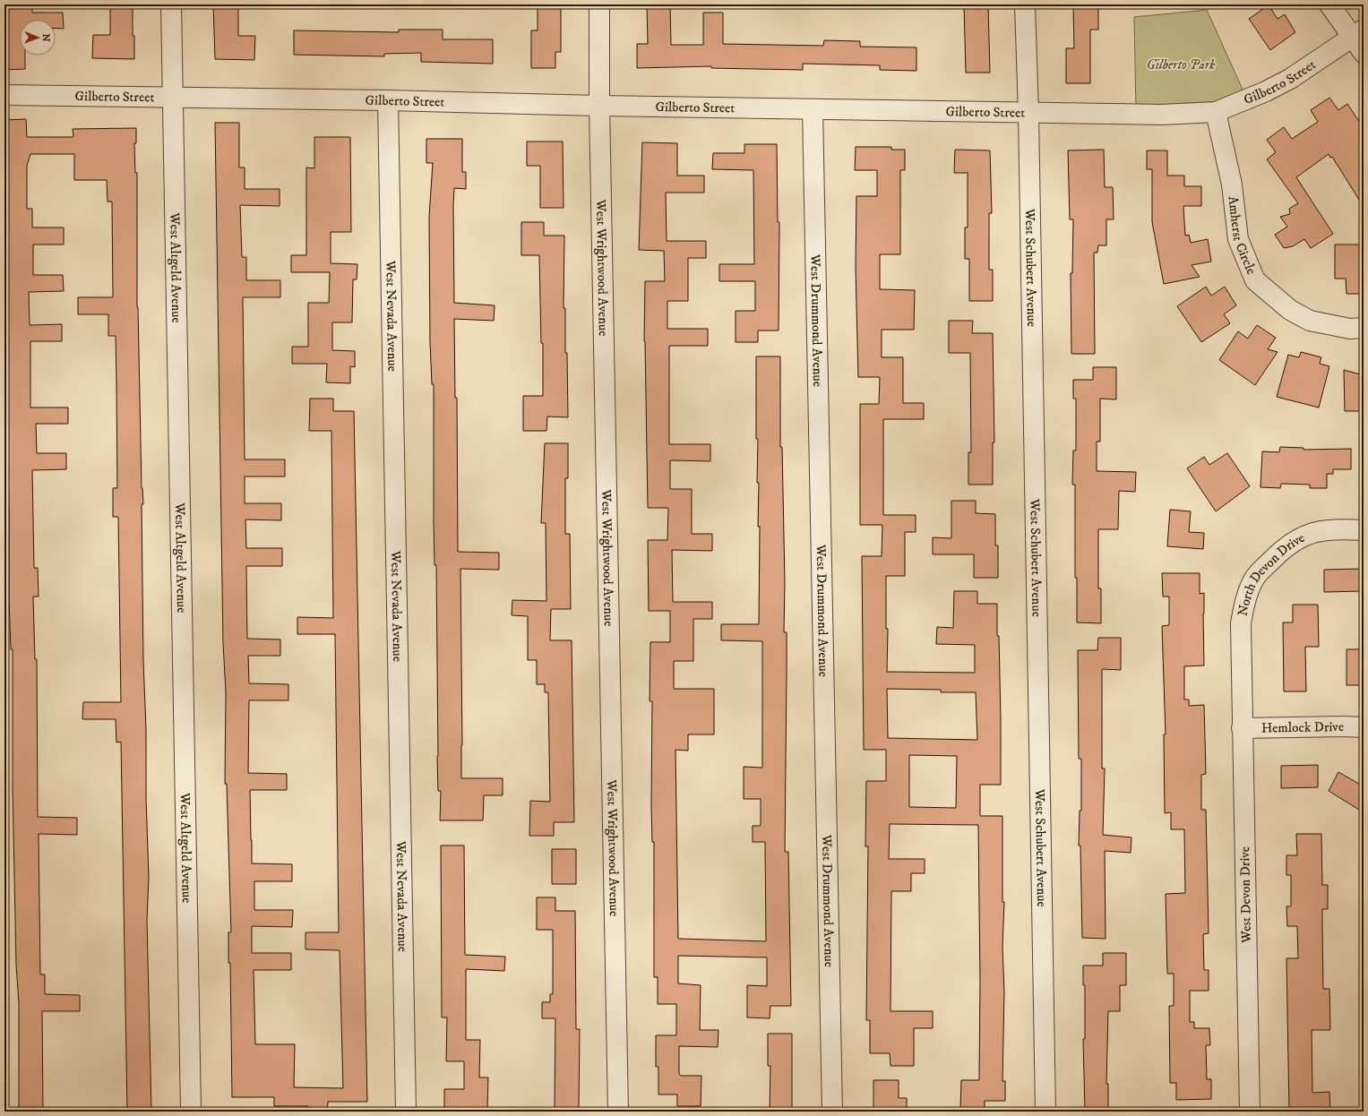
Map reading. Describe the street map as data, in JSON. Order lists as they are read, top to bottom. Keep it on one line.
{"streets":{"street":["Gilberto Street","Amherst Circle","West Altgeld Avenue","West Wrightwood Avenue","West Schubert Avenue","West Nevada Avenue","West Drummond Avenue","North Devon Drive","Hemlock Drive","West Devon Drive"]},"crossings":[["Gilberto Street","Amherst Circle"],["Gilberto Street","West Altgeld Avenue"],["Gilberto Street","West Wrightwood Avenue"],["Gilberto Street","West Schubert Avenue"],["Gilberto Street","West Nevada Avenue"],["Gilberto Street","West Drummond Avenue"],["North Devon Drive","West Devon Drive"],["Hemlock Drive","West Devon Drive"]],"parks":["Gilberto Park"],"north":"right"}
